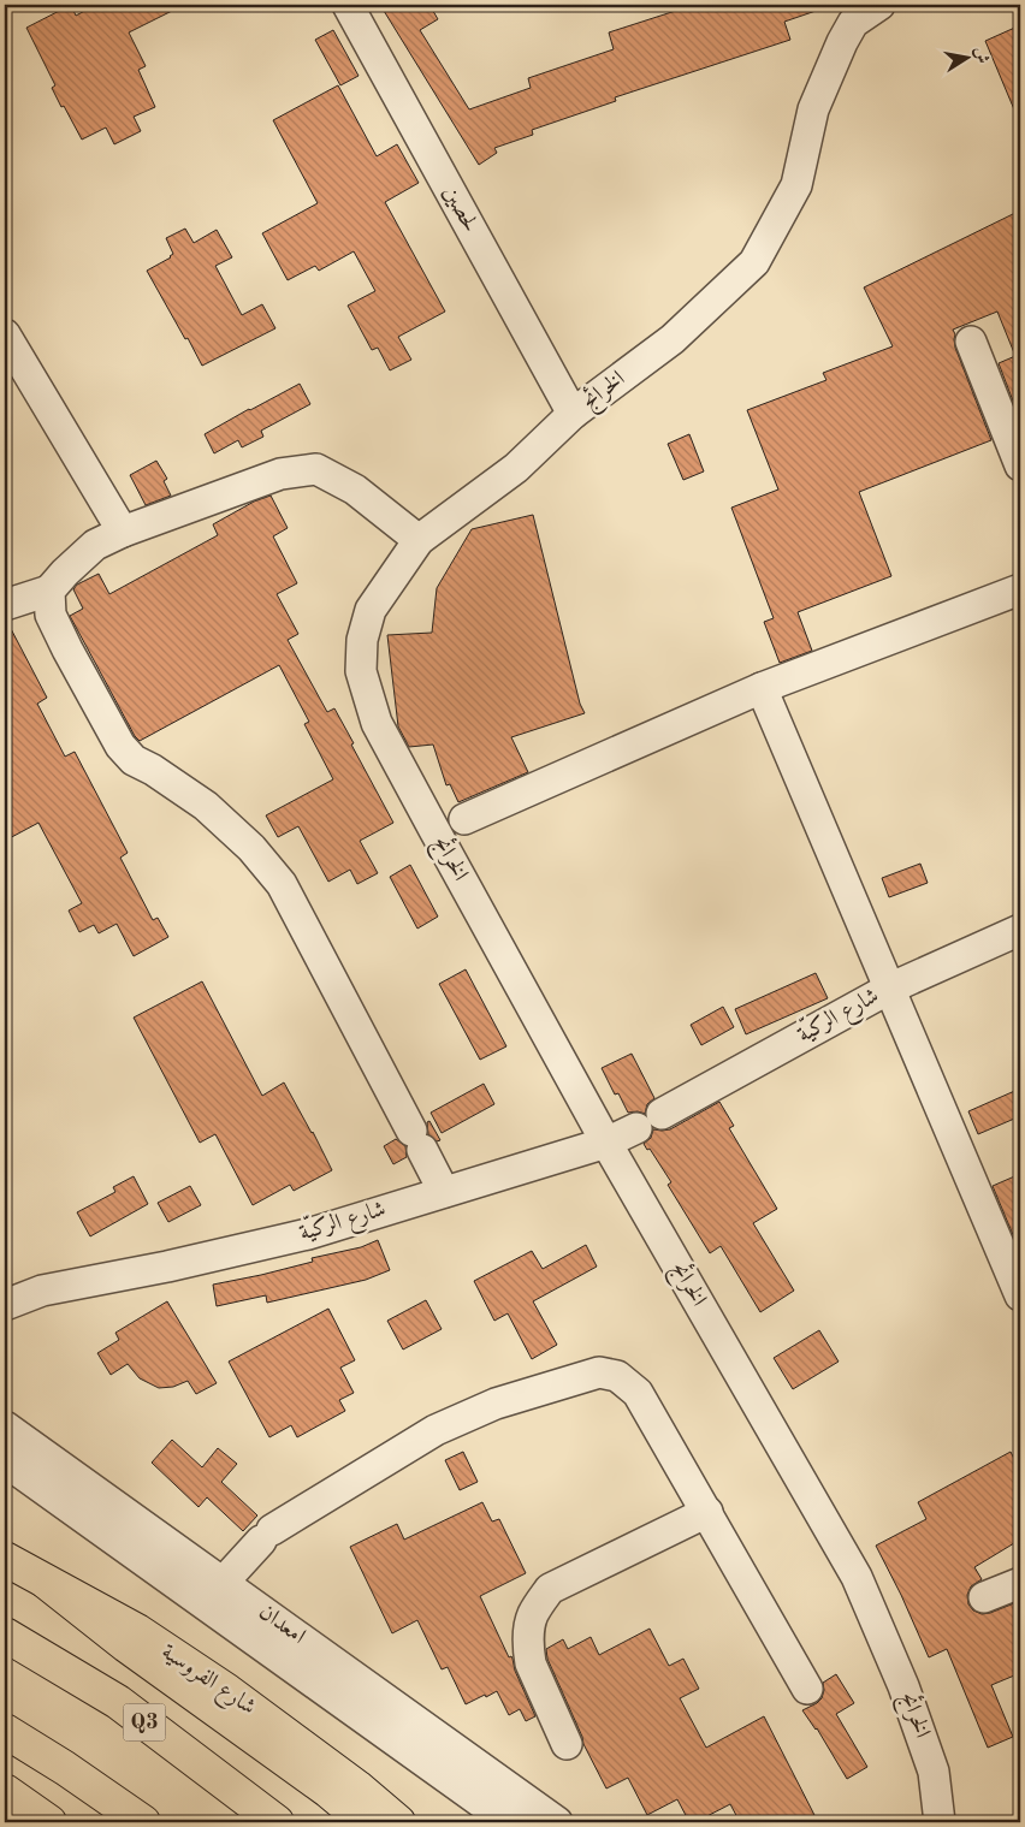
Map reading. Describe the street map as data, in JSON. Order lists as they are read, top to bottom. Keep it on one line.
{"streets":{"main road":["شارع الفروسية","Q3"],"street":["لحصين","الخرائج","شارع الركيّة","امعدان"]},"crossings":[["لحصين","الخرائج"],["الخرائج","شارع الركيّة"]],"north":"right"}
